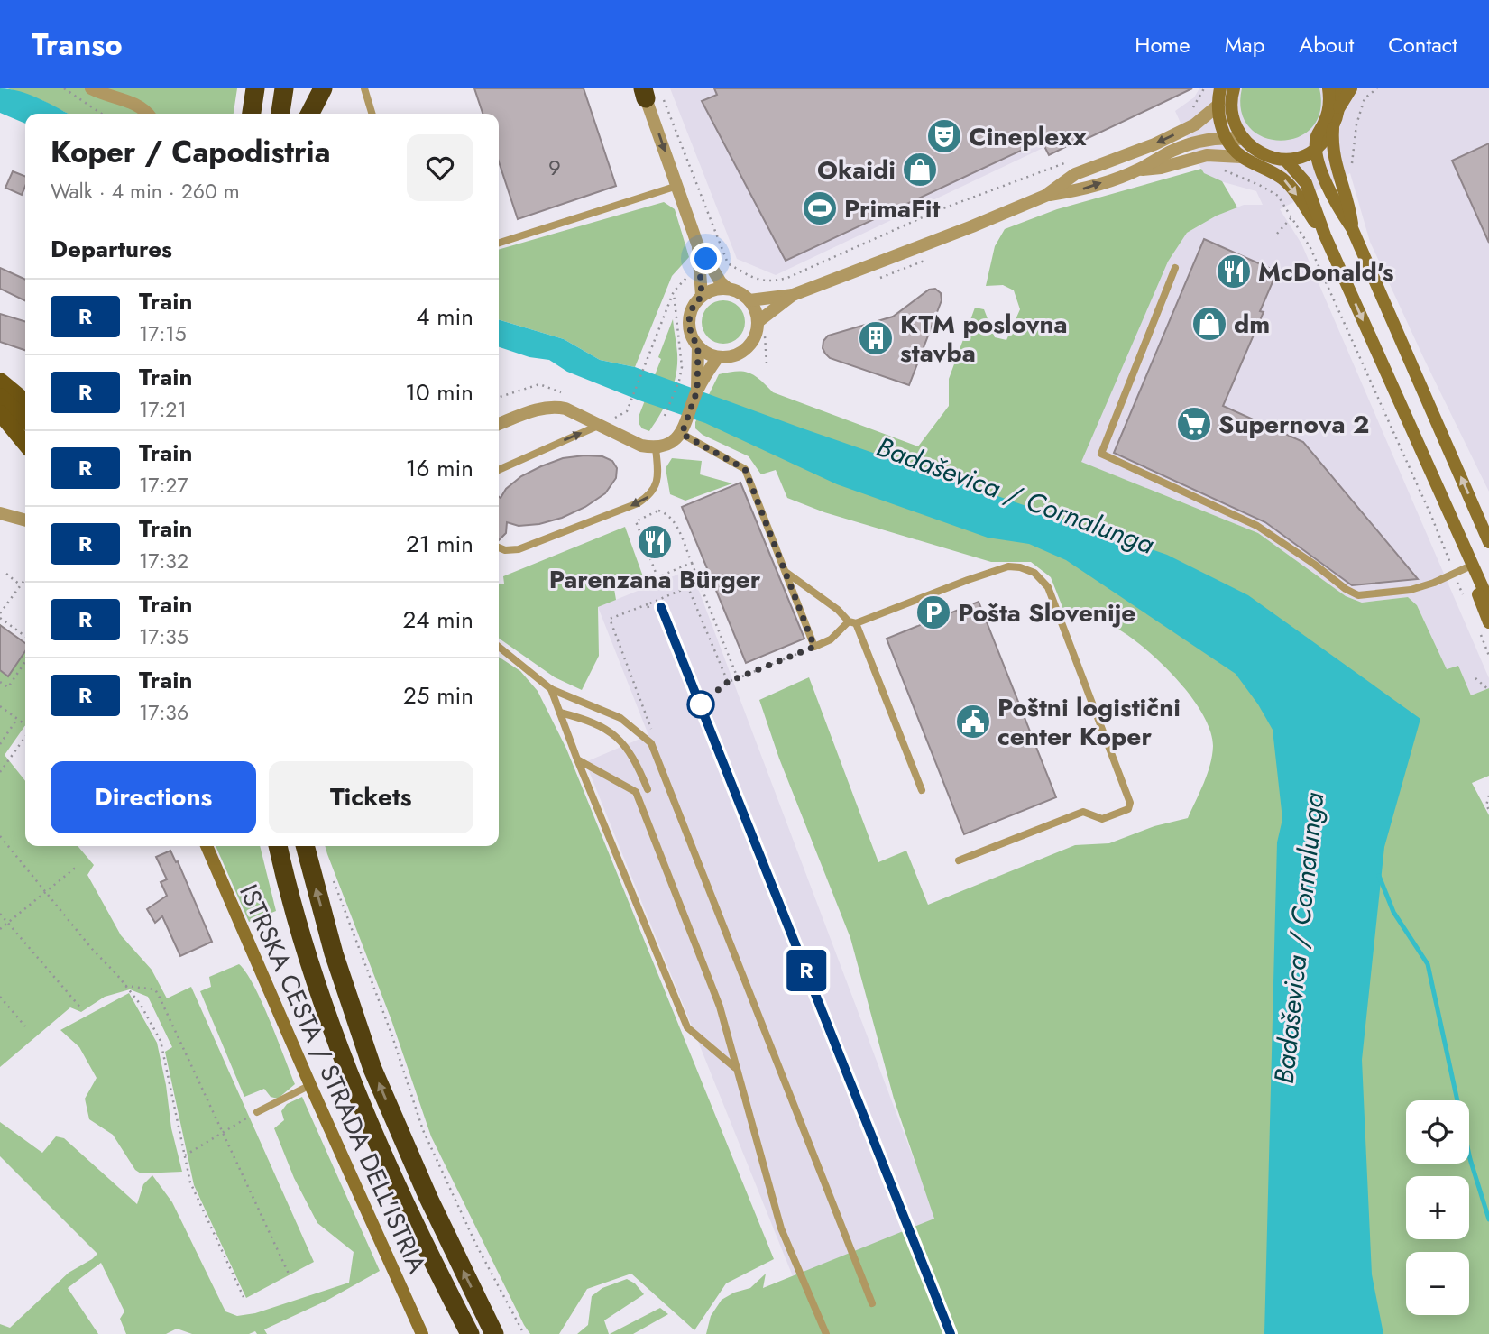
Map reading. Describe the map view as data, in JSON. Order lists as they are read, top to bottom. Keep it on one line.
{"streets":{"street":["ISTRSKA CESTA / STRADA DELL'ISTRIA"]},"water":["Badaševica / Cornalunga"],"places":{"theatre":["Cineplexx"],"shop":["Okaidi","dm"],"sports":["PrimaFit"],"restaurant":["McDonald's","Parenzana Bürger"],"building":["KTM poslovna stavba"],"supermarket":["Supernova 2"],"parking":["Pošta Slovenije"],"public building":["Poštni logistični center Koper"]},"house_numbers":["9"],"page":{"header":"Transo","nav":["Home","Map","About","Contact"],"on_map":"R","heading":[["Koper / Capodistria","Walk · 4 min · 260 m"],"Departures"],"list":[{"mark":"R","name":"Train","note":"17:15","value":"4 min"},{"mark":"R","name":"Train","note":"17:21","value":"10 min"},{"mark":"R","name":"Train","note":"17:27","value":"16 min"},{"mark":"R","name":"Train","note":"17:32","value":"21 min"},{"mark":"R","name":"Train","note":"17:35","value":"24 min"},{"mark":"R","name":"Train","note":"17:36","value":"25 min"}],"buttons":["Directions","Tickets"],"map_buttons":["+","−"]}}
